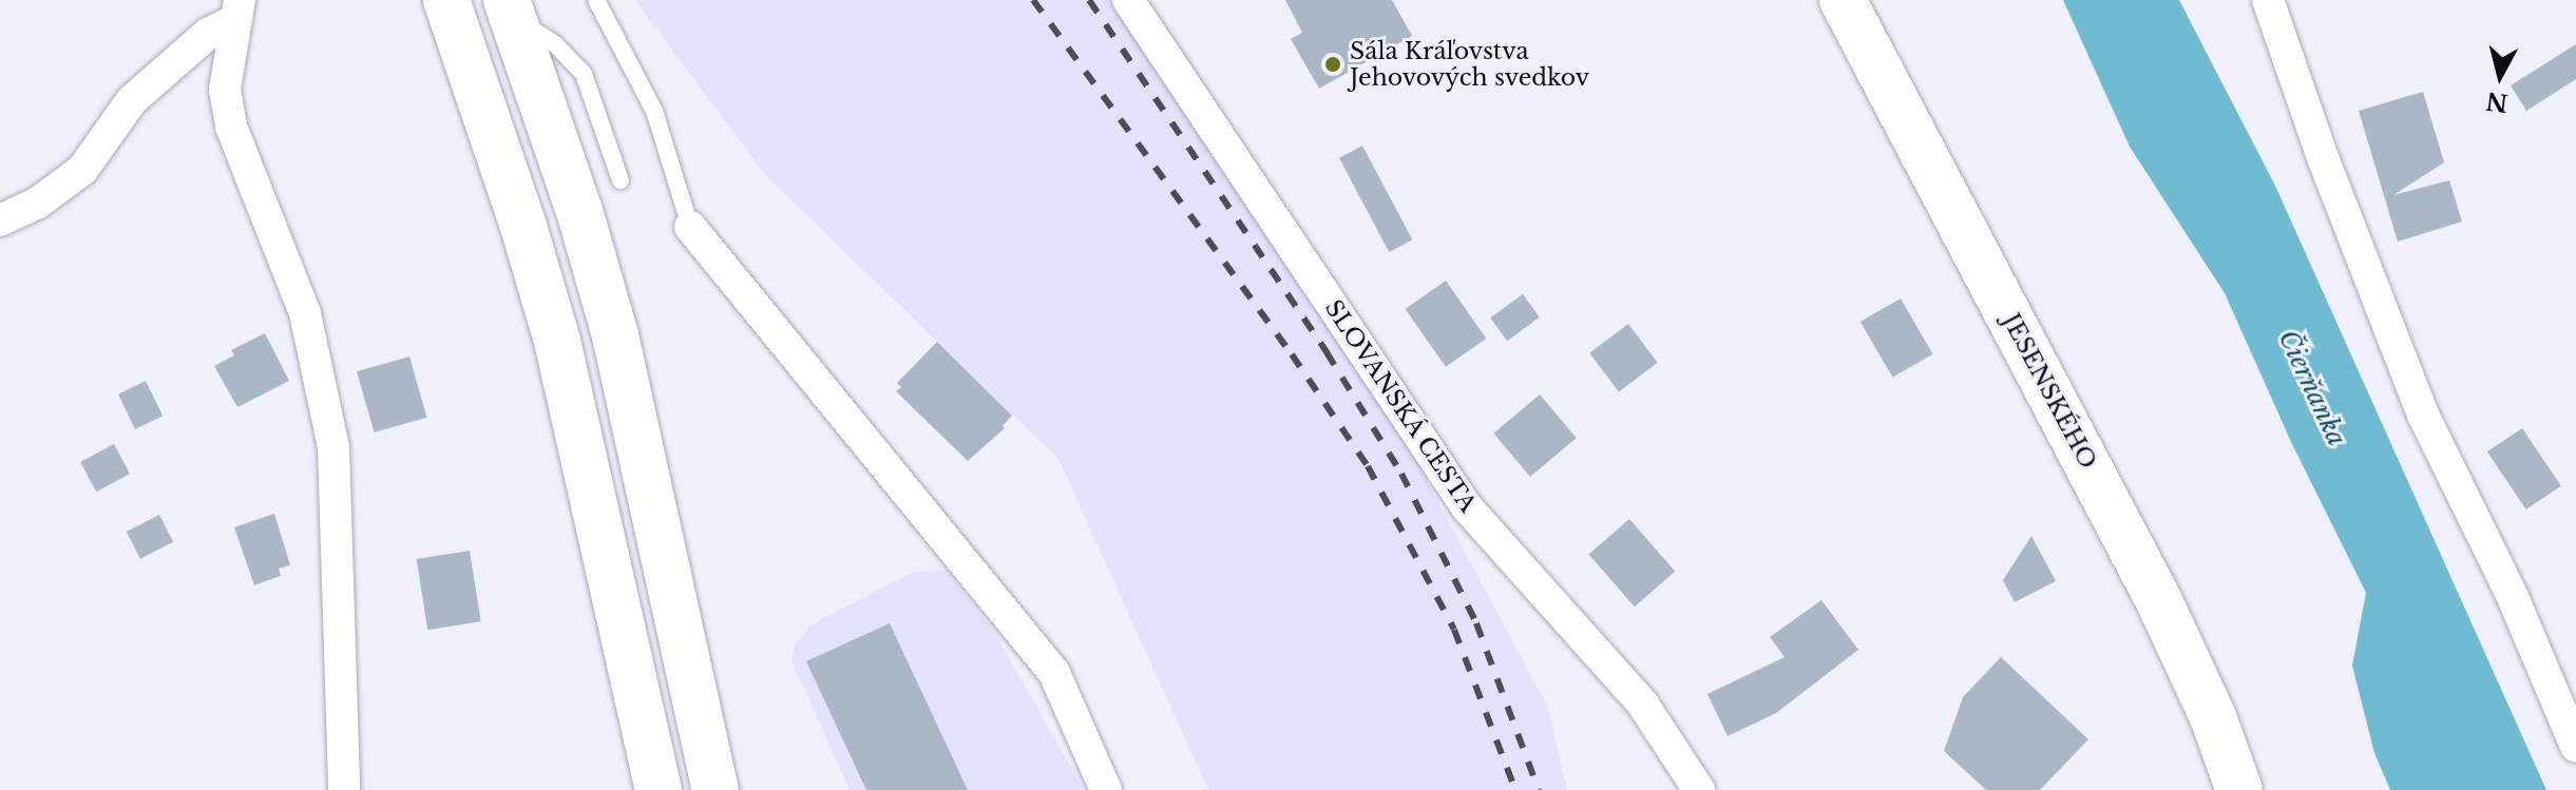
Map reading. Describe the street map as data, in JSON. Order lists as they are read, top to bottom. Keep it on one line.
{"streets":{"main road":["JESENSKÉHO"],"street":["SLOVANSKÁ CESTA"]},"water":["Čierňanka"],"places":["Sála Kráľovstva Jehovových svedkov"],"north":"bottom"}
